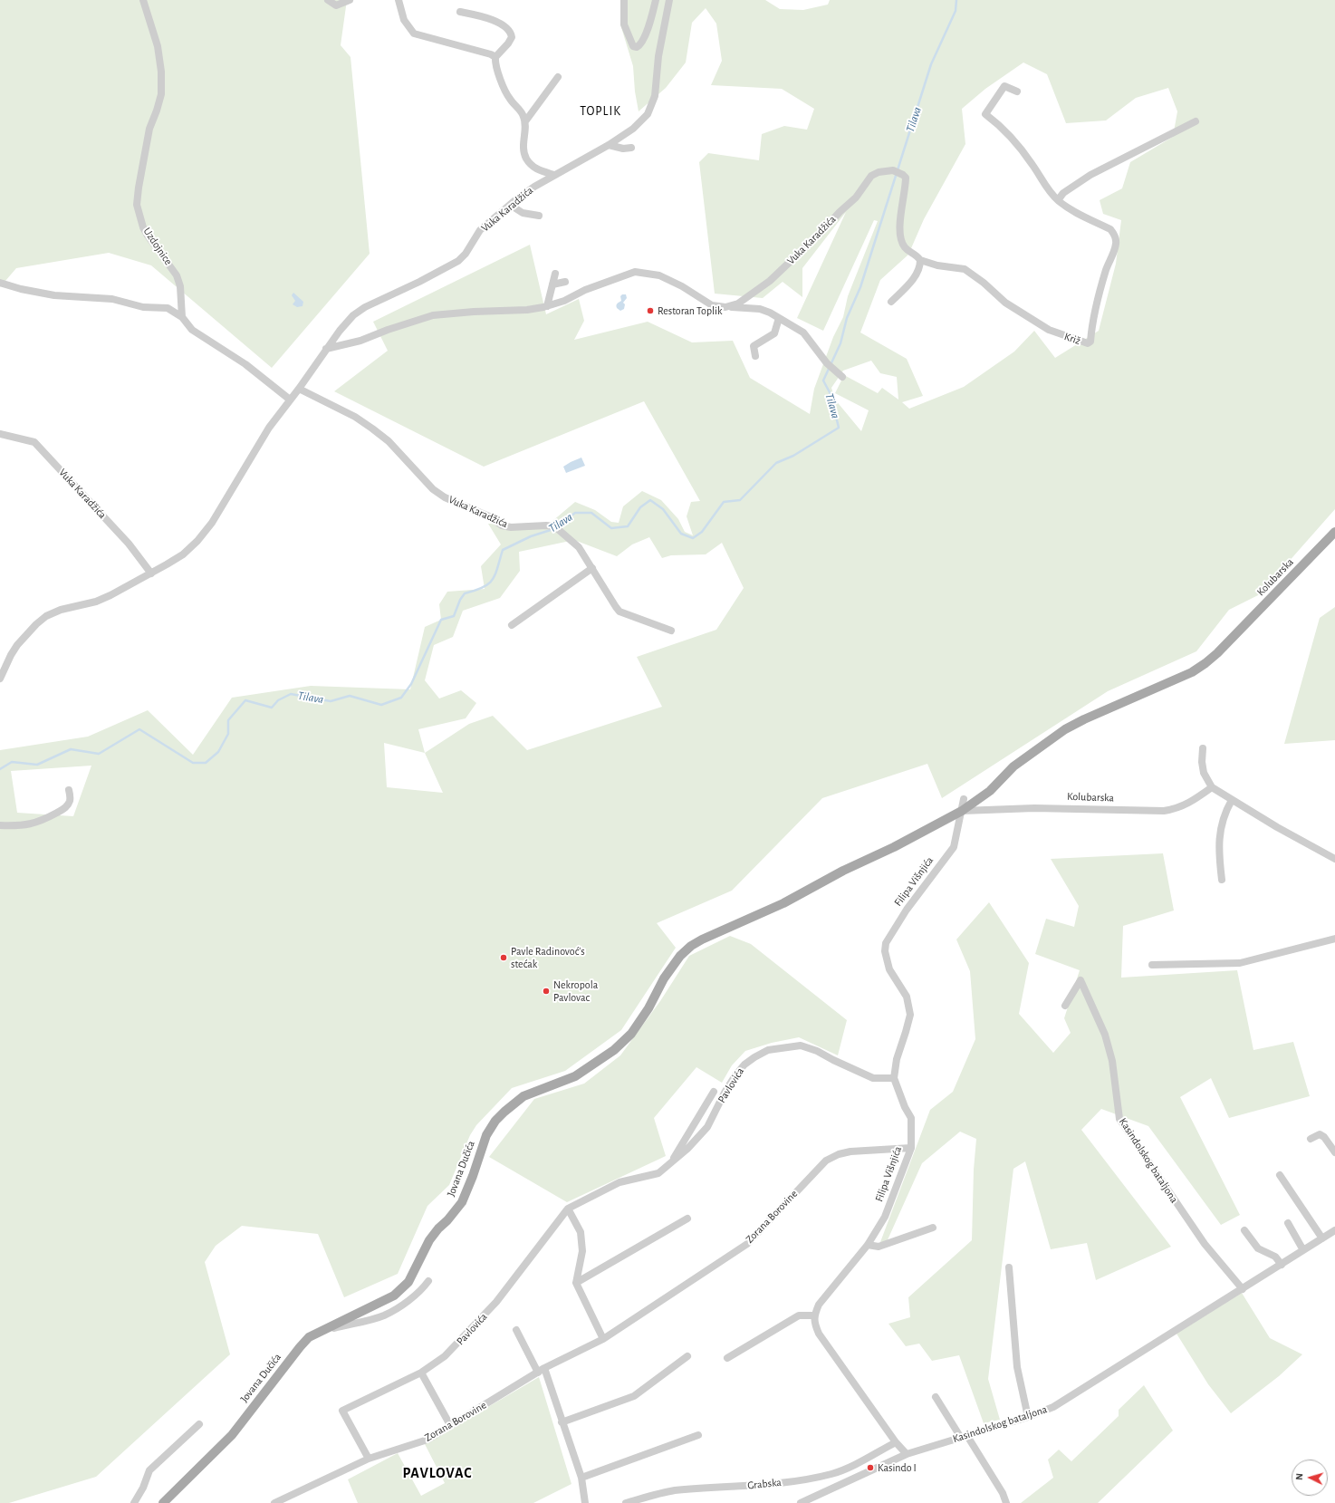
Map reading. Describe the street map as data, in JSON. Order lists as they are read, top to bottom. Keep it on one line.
{"streets":{"main road":["Kolubarska","Jovana Dučića"],"street":["Vuka Karadžića","Uzdojnice","Križ","Filipa Višnjića","Pavlovića","Kasindolskog bataljona","Zorana Borovine","Grabska"]},"crossings":[["Vuka Karadžića","Križ"],["Kolubarska","Filipa Višnjića"],["Kolubarska","Jovana Dučića"],["Filipa Višnjića","Pavlovića"],["Filipa Višnjića","Jovana Dučića"],["Filipa Višnjića","Zorana Borovine"],["Pavlovića","Zorana Borovine"]],"districts":["TOPLIK","PAVLOVAC"],"water":["Tilava"],"places":["Restoran Toplik","Pavle Radinovoć's stećak","Nekropola Pavlovac","Kasindo I"],"north":"left"}
